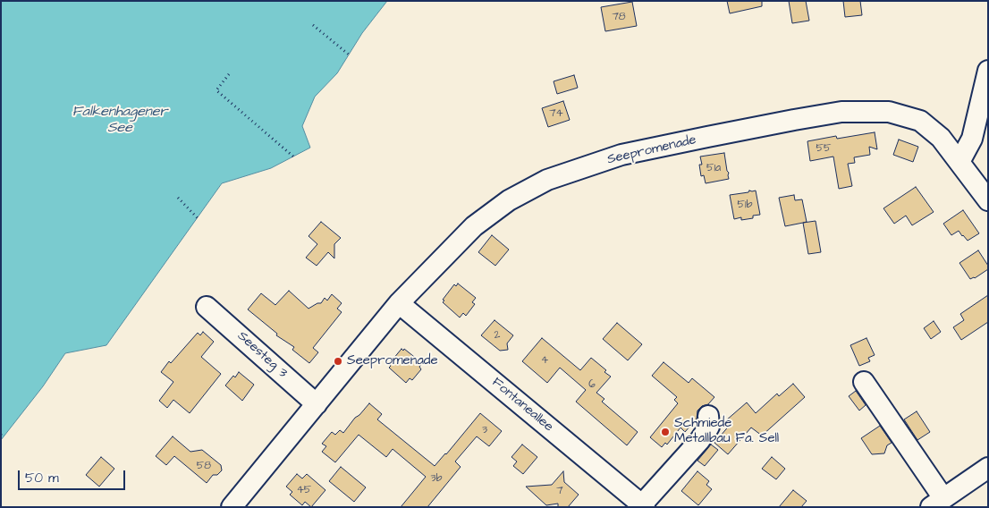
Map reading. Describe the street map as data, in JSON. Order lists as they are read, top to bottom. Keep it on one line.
{"streets":{"street":["Seepromenade","Seesteg 3","Fontaneallee"]},"crossings":[["Seepromenade","Seesteg 3"],["Seepromenade","Fontaneallee"]],"water":["Falkenhagener See"],"places":["Seepromenade","Schmiede Metallbau Fa. Sell"],"house_numbers":["78","74","55","51a","51b","2","4","6","3","58","3b","45","7"],"scale_bar":"50 m"}
